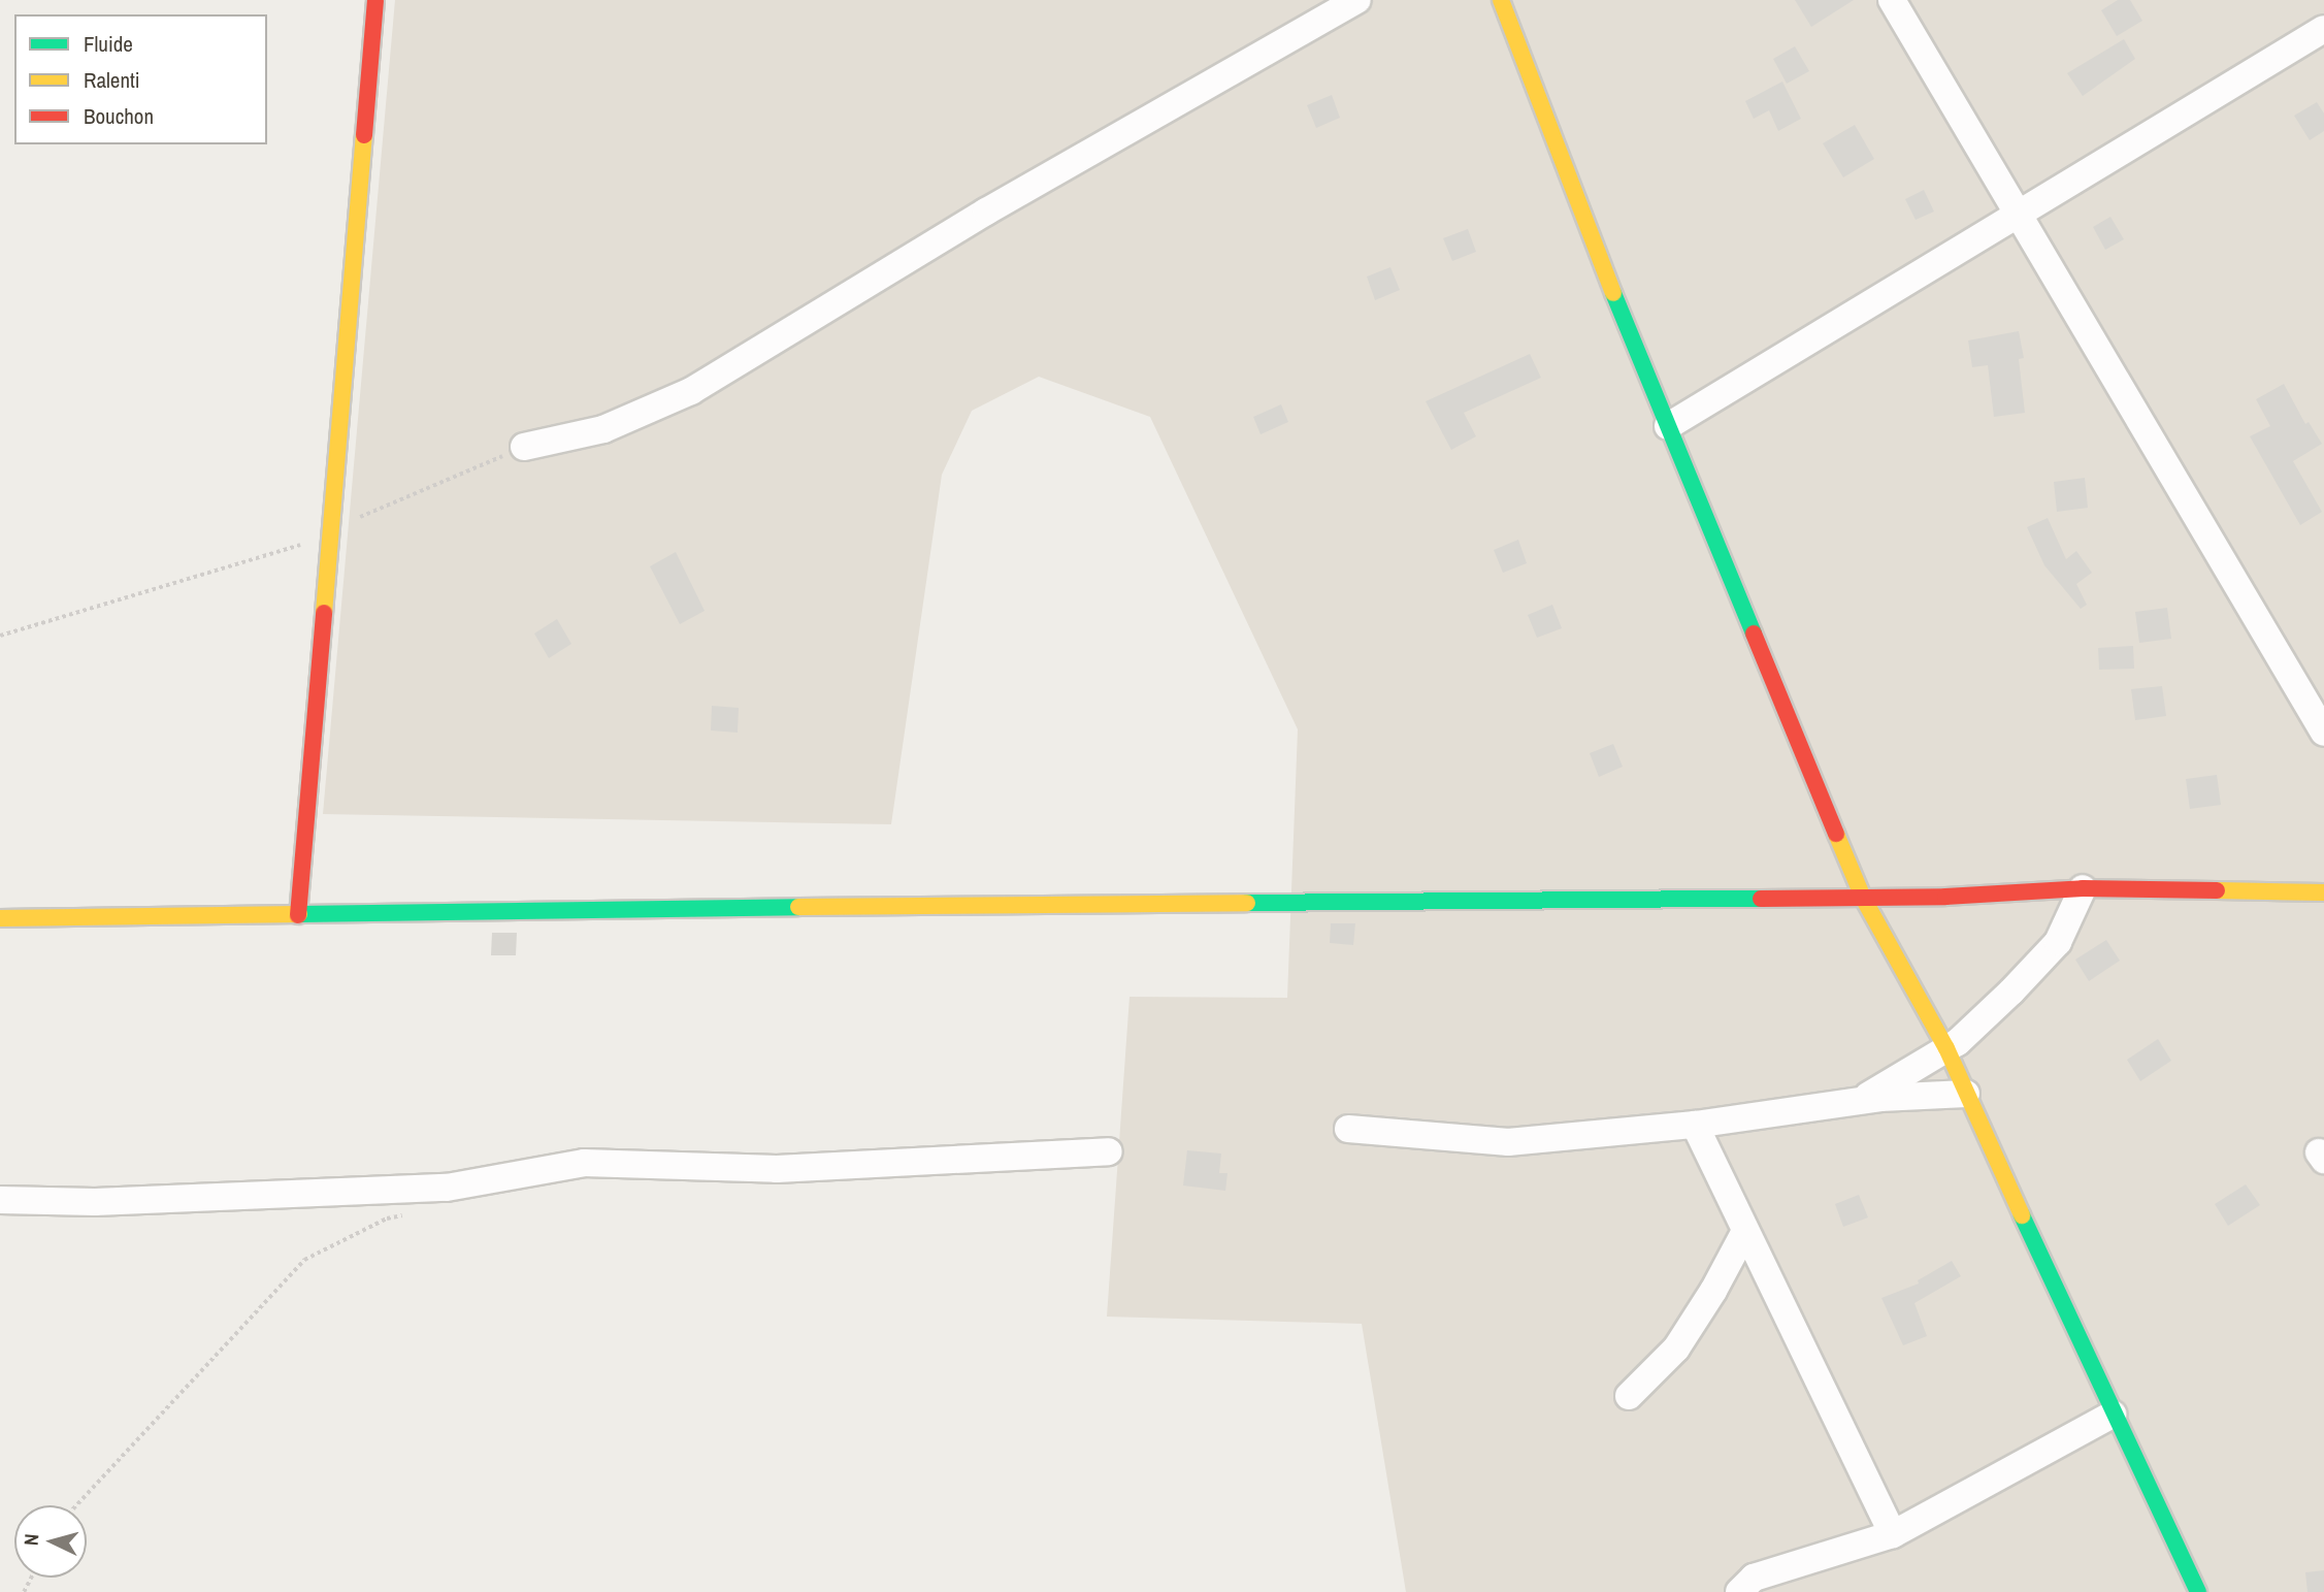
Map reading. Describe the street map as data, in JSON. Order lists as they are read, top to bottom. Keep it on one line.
{"legend":["Fluide","Ralenti","Bouchon"],"north":"left"}
